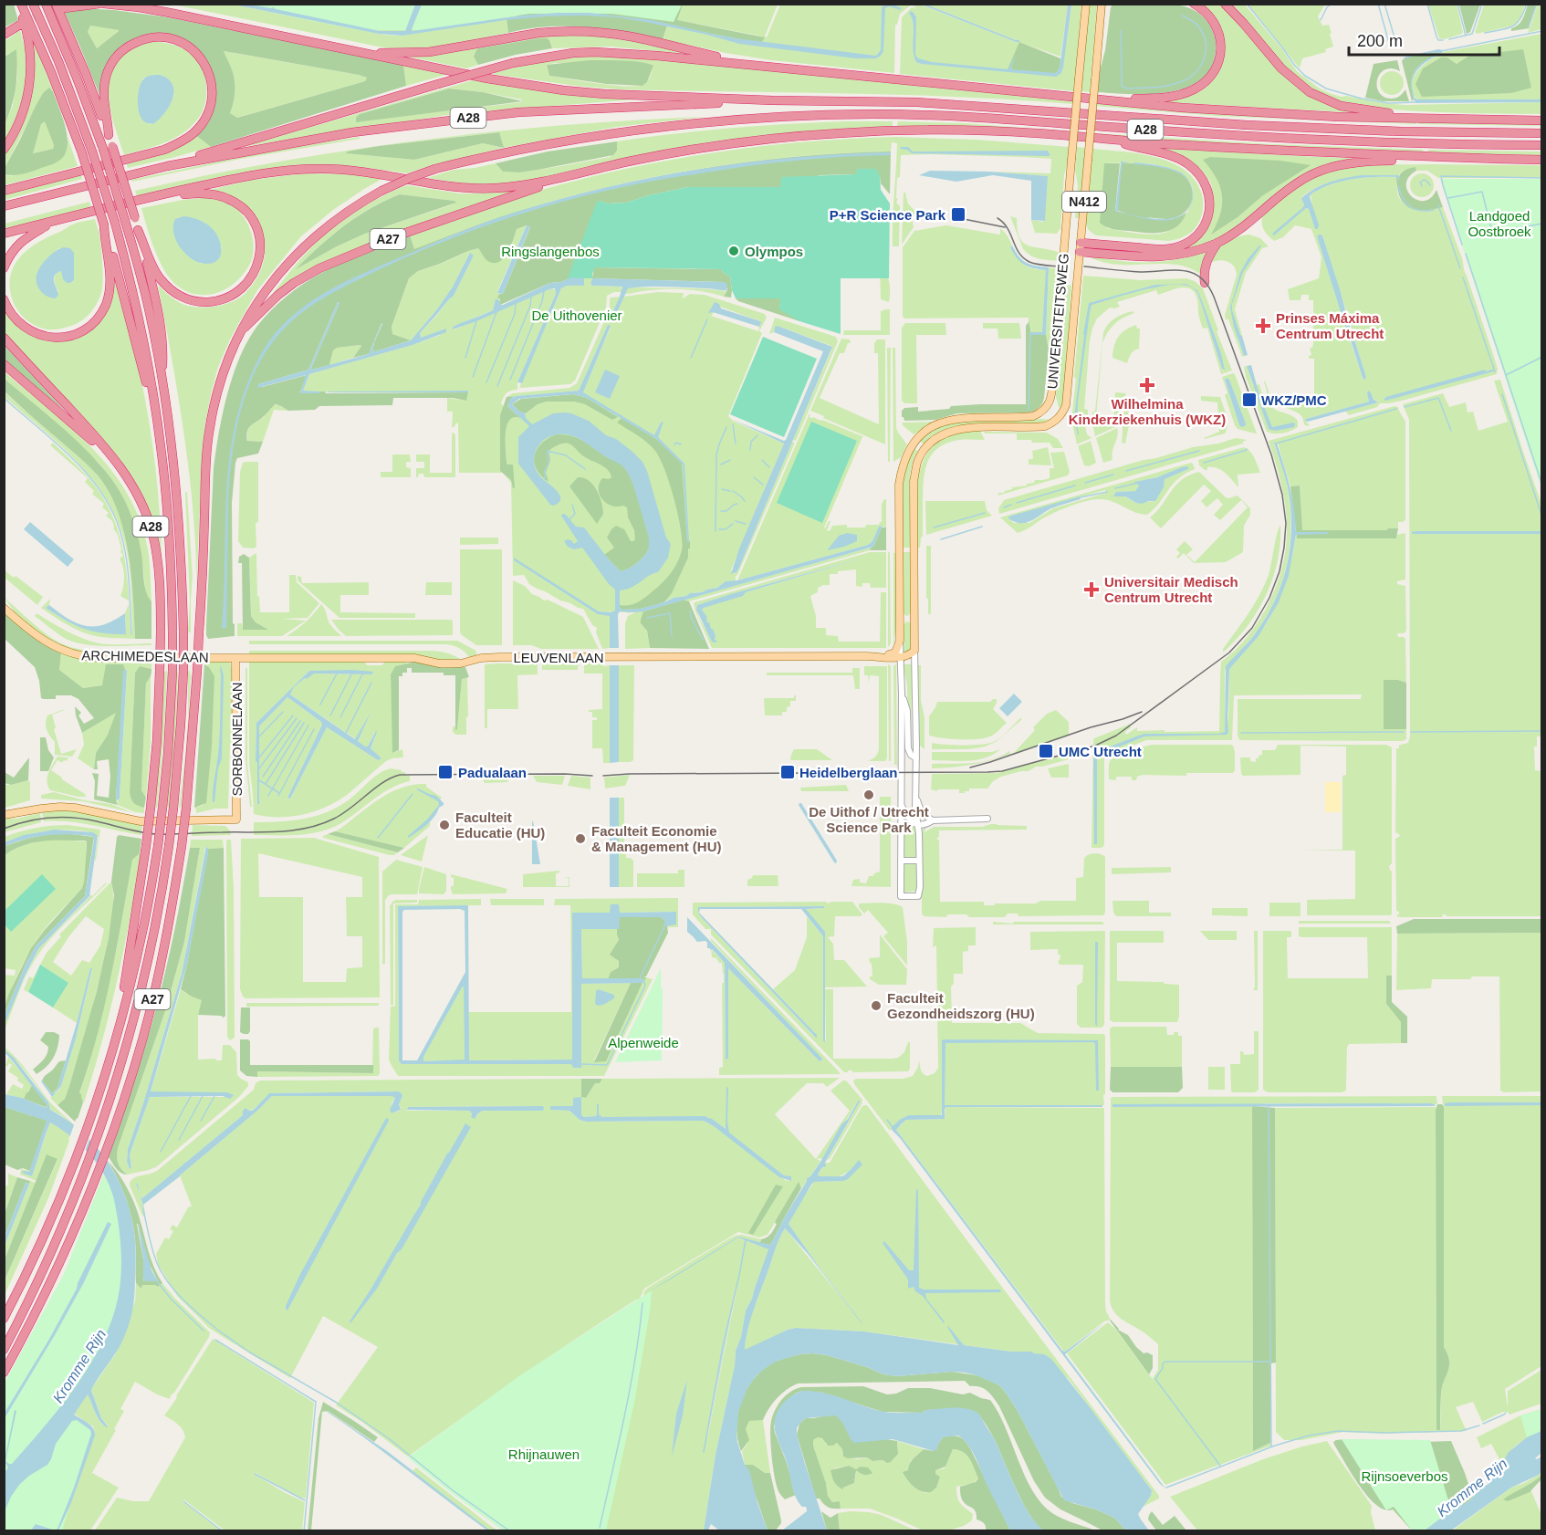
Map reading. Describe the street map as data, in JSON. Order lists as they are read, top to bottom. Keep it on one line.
{"streets":{"highway":["A28","A27"],"main road":["N412","UNIVERSITEITSWEG","ARCHIMEDESLAAN","LEUVENLAAN","SORBONNELAAN"]},"crossings":[["A28","A27"],["A28","UNIVERSITEITSWEG"],["UNIVERSITEITSWEG","LEUVENLAAN"],["ARCHIMEDESLAAN","LEUVENLAAN"],["ARCHIMEDESLAAN","SORBONNELAAN"],["LEUVENLAAN","SORBONNELAAN"]],"water":["Kromme Rijn"],"parks":["Landgoed Oostbroek","Ringslangenbos","De Uithovenier","Alpenweide","Rhijnauwen","Rijnsoeverbos"],"places":{"transit":["P+R Science Park","WKZ/PMC","UMC Utrecht","Padualaan","Heidelberglaan"],"other":["Olympos","De Uithof / Utrecht Science Park","Faculteit Educatie (HU)","Faculteit Economie & Management (HU)","Faculteit Gezondheidszorg (HU)"],"health":["Prinses Máxima Centrum Utrecht","Wilhelmina Kinderziekenhuis (WKZ)","Universitair Medisch Centrum Utrecht"]},"scale_bar":"200 m"}
